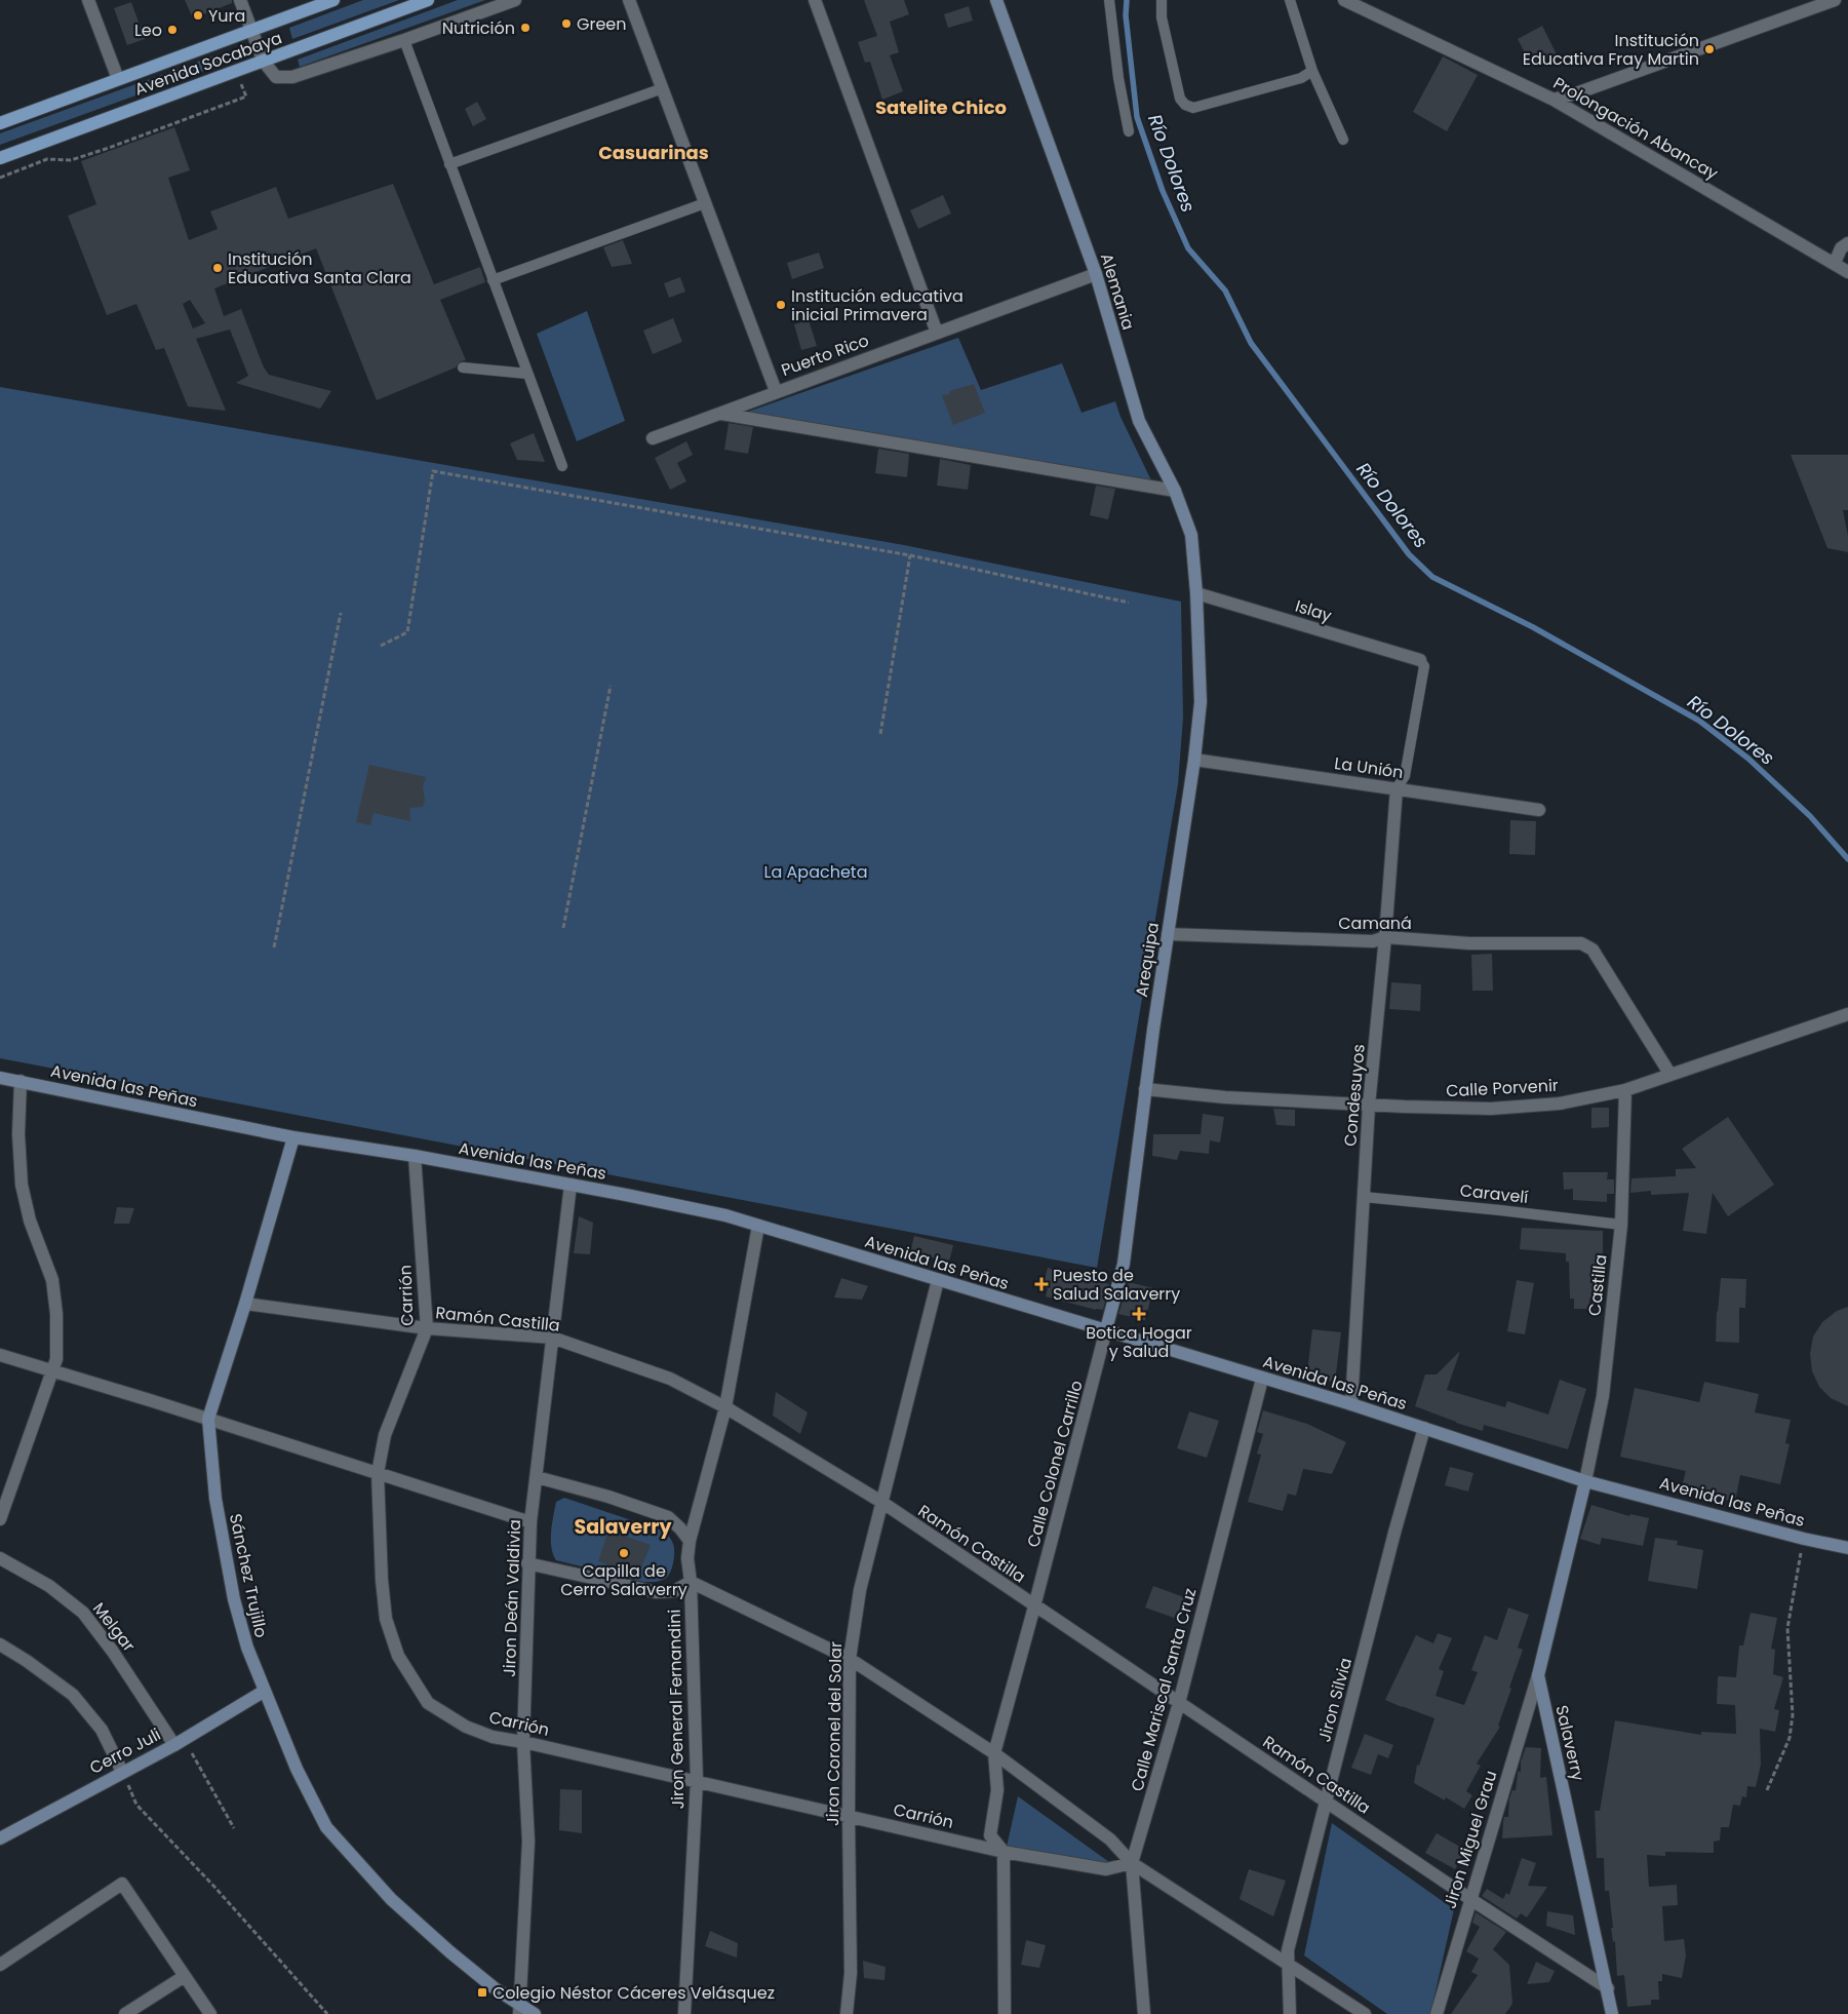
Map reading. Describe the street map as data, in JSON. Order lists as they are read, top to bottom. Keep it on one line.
{"streets":{"main road":["Avenida Socabaya"],"street":["Prolongación Abancay","Alemania","Puerto Rico","Islay","La Unión","Camaná","Arequipa","Avenida las Peñas","Calle Porvenir","Condesuyos","Castilla","Carrión","Ramón Castilla","Calle Colonel Carrillo","Sánchez Trujillo","Jiron Deán Valdivia","Melgar","Calle Mariscal Santa Cruz","Jiron Silvia","Jiron General Fernandini","Jiron Coronel del Solar","Salaverry","Cerro Juli","Jiron Miguel Grau"],"lane":["Caravelí"]},"crossings":[["Alemania","Puerto Rico"],["Alemania","Islay"],["Alemania","Arequipa"],["Islay","Arequipa"],["La Unión","Arequipa"],["La Unión","Condesuyos"],["Camaná","Arequipa"],["Camaná","Calle Porvenir"],["Camaná","Condesuyos"],["Arequipa","Avenida las Peñas"],["Arequipa","Calle Porvenir"],["Arequipa","Calle Colonel Carrillo"],["Avenida las Peñas","Condesuyos"],["Avenida las Peñas","Castilla"],["Avenida las Peñas","Carrión"],["Avenida las Peñas","Calle Colonel Carrillo"],["Avenida las Peñas","Sánchez Trujillo"],["Avenida las Peñas","Jiron Deán Valdivia"],["Avenida las Peñas","Calle Mariscal Santa Cruz"],["Avenida las Peñas","Jiron Silvia"],["Avenida las Peñas","Jiron General Fernandini"],["Avenida las Peñas","Jiron Coronel del Solar"],["Avenida las Peñas","Salaverry"],["Calle Porvenir","Condesuyos"],["Calle Porvenir","Castilla"],["Condesuyos","Caravelí"],["Caravelí","Castilla"],["Castilla","Salaverry"],["Carrión","Ramón Castilla"],["Carrión","Jiron Deán Valdivia"],["Carrión","Calle Mariscal Santa Cruz"],["Carrión","Jiron General Fernandini"],["Carrión","Jiron Coronel del Solar"],["Ramón Castilla","Calle Colonel Carrillo"],["Ramón Castilla","Sánchez Trujillo"],["Ramón Castilla","Jiron Deán Valdivia"],["Ramón Castilla","Calle Mariscal Santa Cruz"],["Ramón Castilla","Jiron Silvia"],["Ramón Castilla","Jiron General Fernandini"],["Ramón Castilla","Jiron Coronel del Solar"],["Ramón Castilla","Salaverry"],["Ramón Castilla","Jiron Miguel Grau"],["Sánchez Trujillo","Jiron Deán Valdivia"],["Sánchez Trujillo","Cerro Juli"],["Melgar","Cerro Juli"],["Salaverry","Jiron Miguel Grau"]],"districts":["Satelite Chico","Casuarinas","Salaverry"],"water":["Río Dolores"],"parks":["La Apacheta"],"places":{"other":["Yura","Green","Nutrición","Leo","Institución Educativa Fray Martin","Institución Educativa Santa Clara","Institución educativa inicial Primavera","Capilla de Cerro Salaverry"],"health":["Puesto de Salud Salaverry","Botica Hogar y Salud"],"transit":["Colegio Néstor Cáceres Velásquez"]}}
